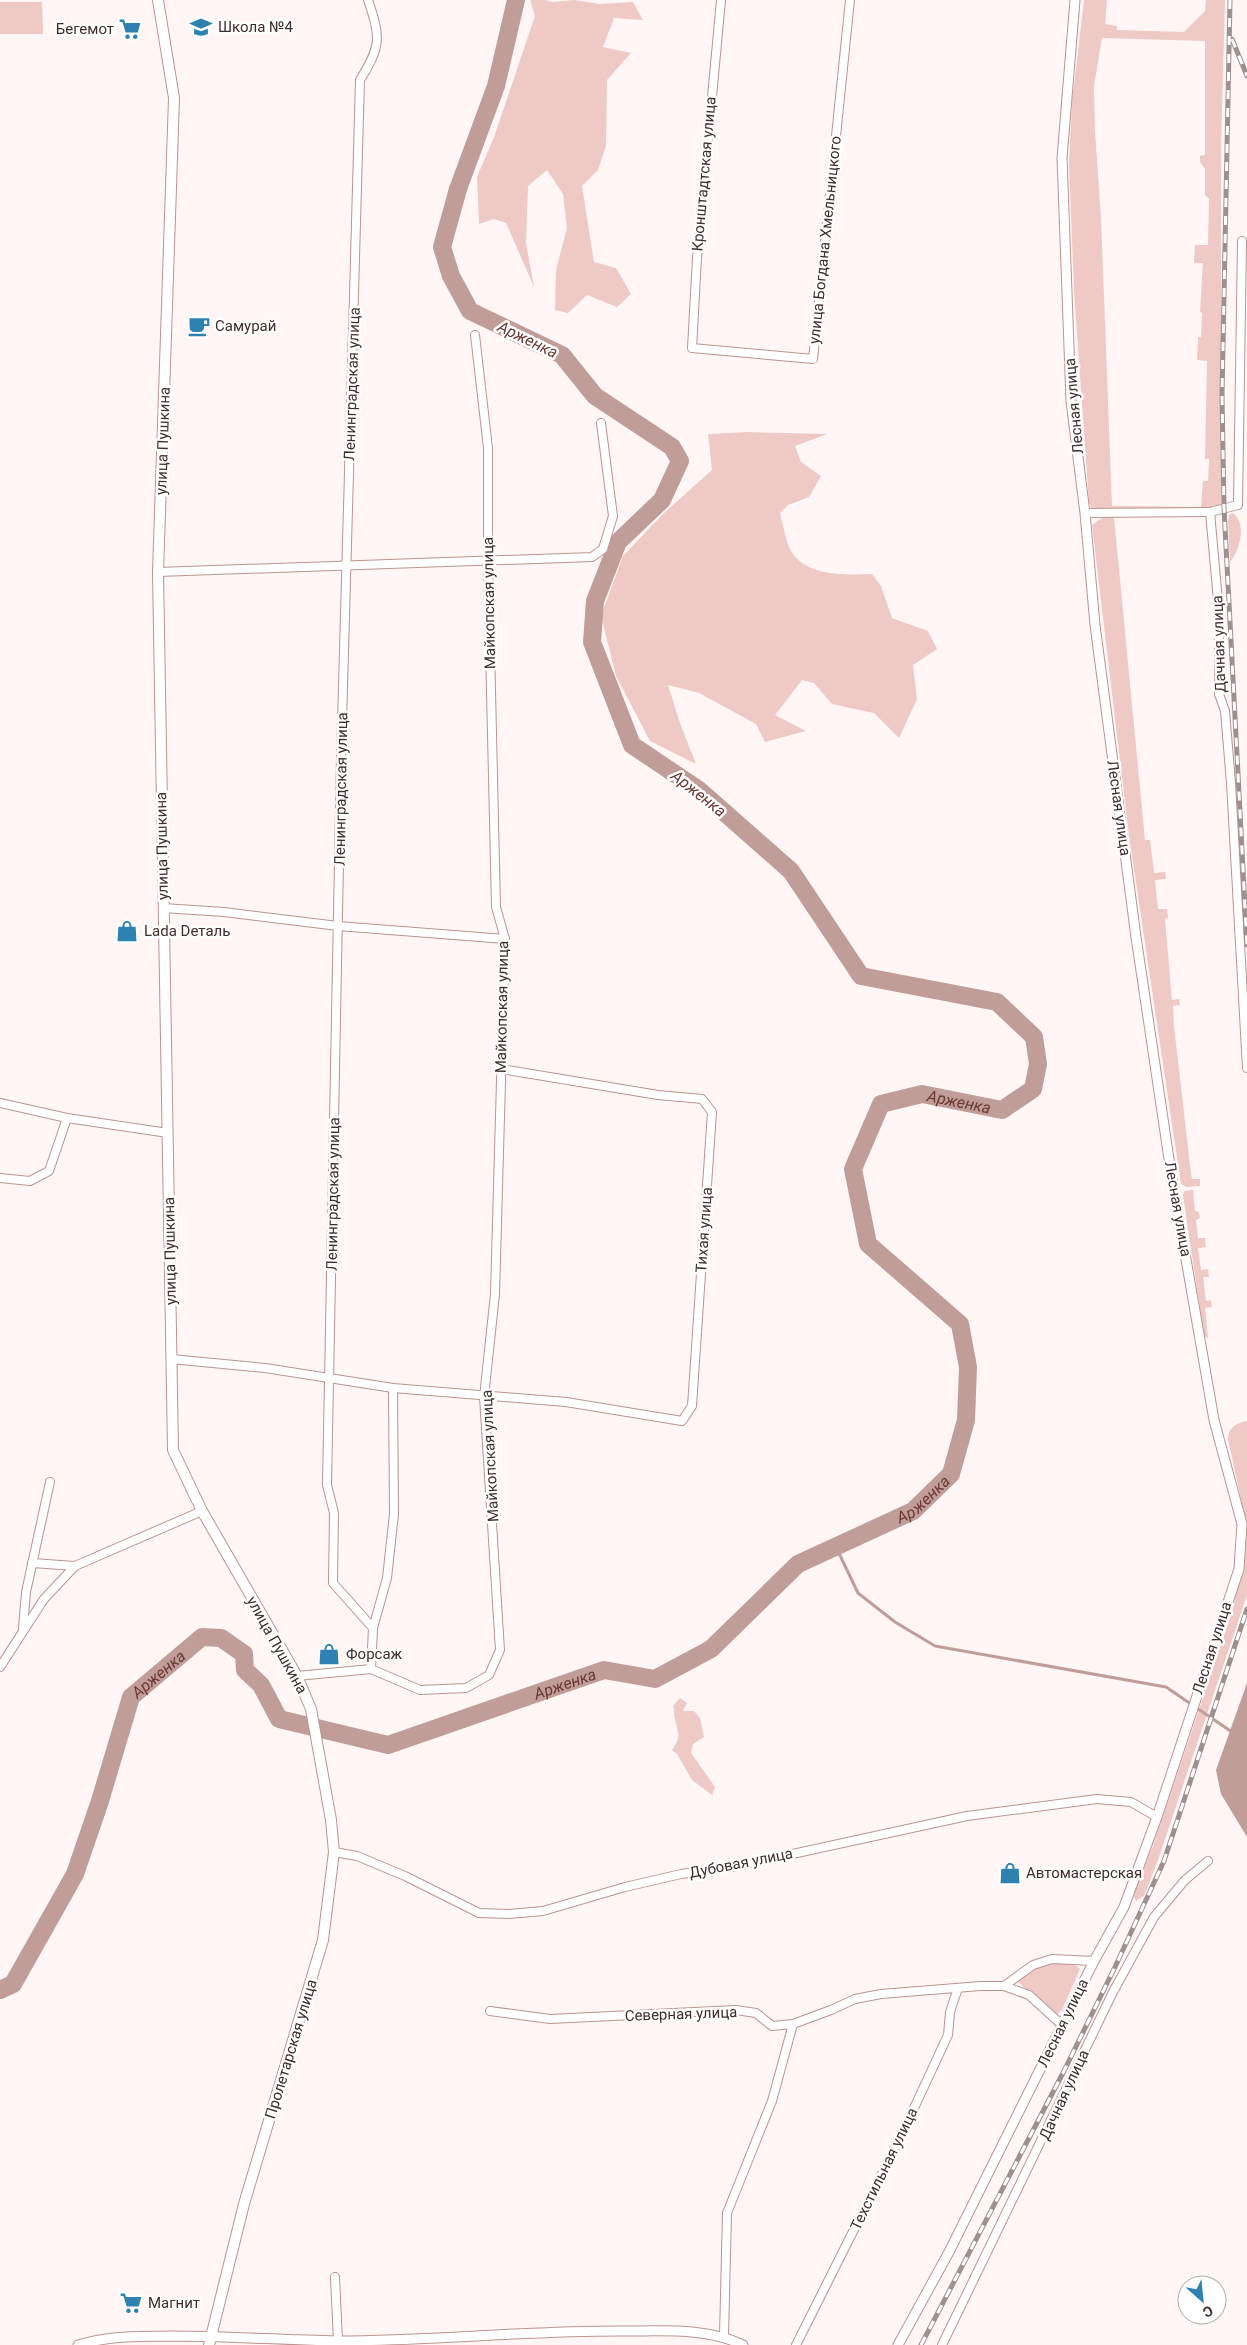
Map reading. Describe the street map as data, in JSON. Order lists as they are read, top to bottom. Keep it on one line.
{"streets":{"main road":["улица Пушкина","Пролетарская улица"],"street":["Кронштадтская улица","улица Богдана Хмельницкого","Ленинградская улица","Лесная улица","Майкопская улица","Дачная улица","Тихая улица","Дубовая улица","Северная улица","Техстильная улица"]},"crossings":[["Кронштадтская улица","улица Богдана Хмельницкого"],["Лесная улица","Дубовая улица"],["улица Пушкина","Пролетарская улица"],["Майкопская улица","Тихая улица"],["Дубовая улица","Пролетарская улица"],["Северная улица","Техстильная улица"]],"water":["Арженка"],"places":{"school or university":["Школа №4"],"supermarket":["Бегемот","Магнит"],"cafe":["Самурай"],"shop":["Lada Dеталь","Форсаж","Автомастерская"]},"north":"bottom right"}
